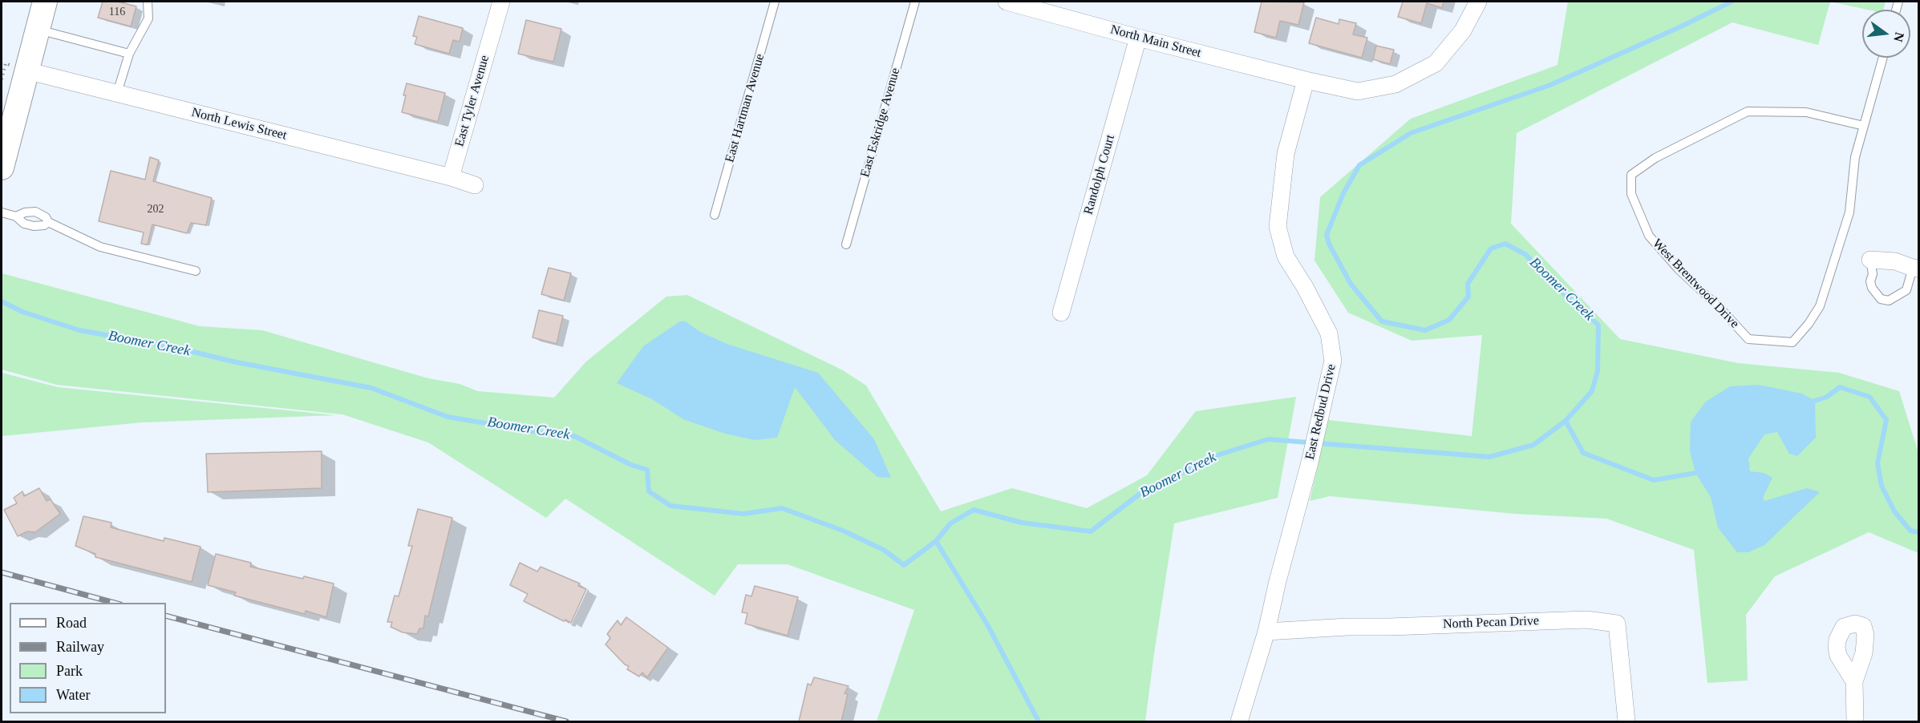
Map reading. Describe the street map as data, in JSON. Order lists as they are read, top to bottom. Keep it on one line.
{"streets":{"street":["North Main Street","East Tyler Avenue","North Lewis Street","Randolph Court","East Redbud Drive","North Pecan Drive"],"lane":["East Hartman Avenue","East Eskridge Avenue","West Brentwood Drive"]},"crossings":[["North Main Street","Randolph Court"],["North Main Street","East Redbud Drive"],["East Tyler Avenue","North Lewis Street"],["East Redbud Drive","North Pecan Drive"]],"water":["Boomer Creek"],"house_numbers":["116","202"],"legend":["Road","Railway","Park","Water"],"north":"right"}
